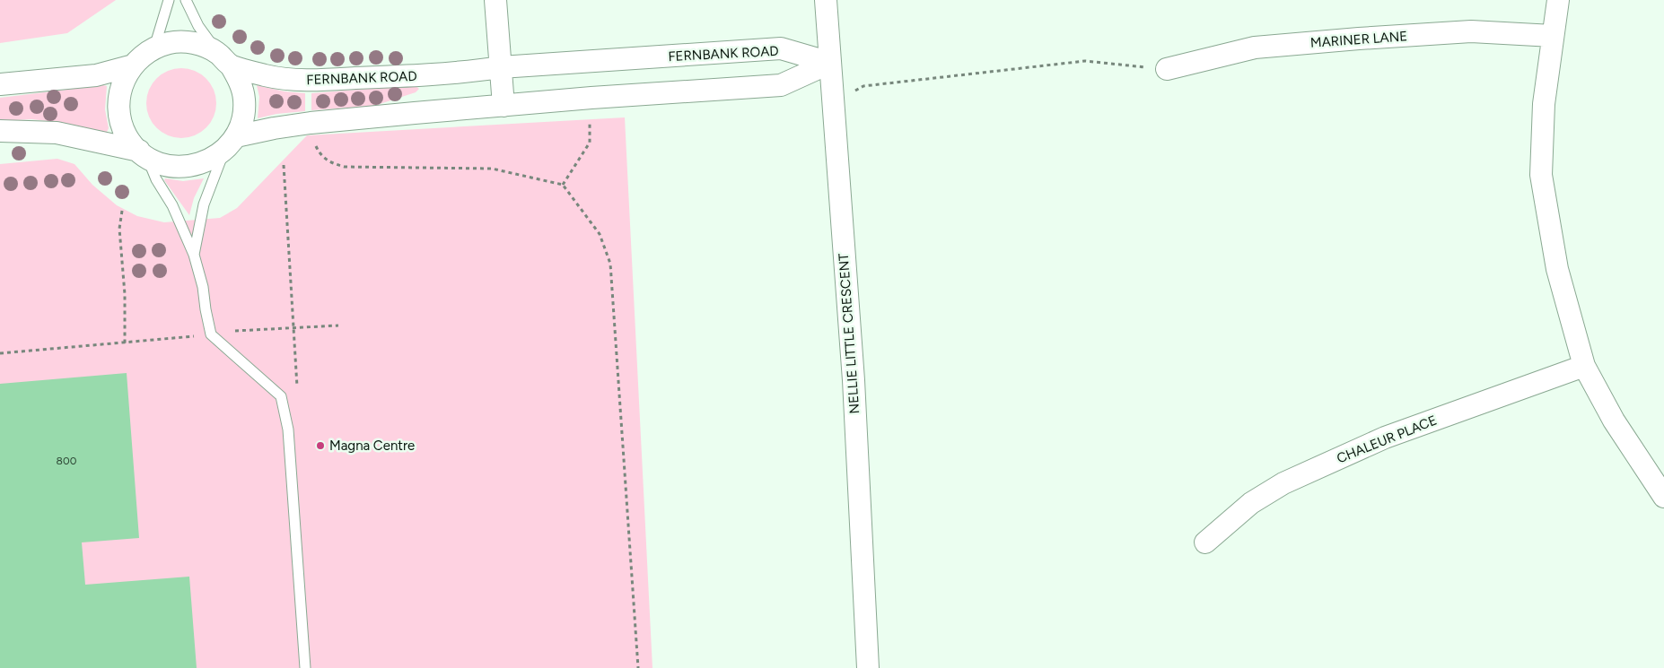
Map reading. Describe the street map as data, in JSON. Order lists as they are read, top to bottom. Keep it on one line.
{"streets":{"street":["MARINER LANE","FERNBANK ROAD","NELLIE LITTLE CRESCENT","CHALEUR PLACE"]},"crossings":[["FERNBANK ROAD","NELLIE LITTLE CRESCENT"]],"places":["Magna Centre"],"house_numbers":["800"]}
